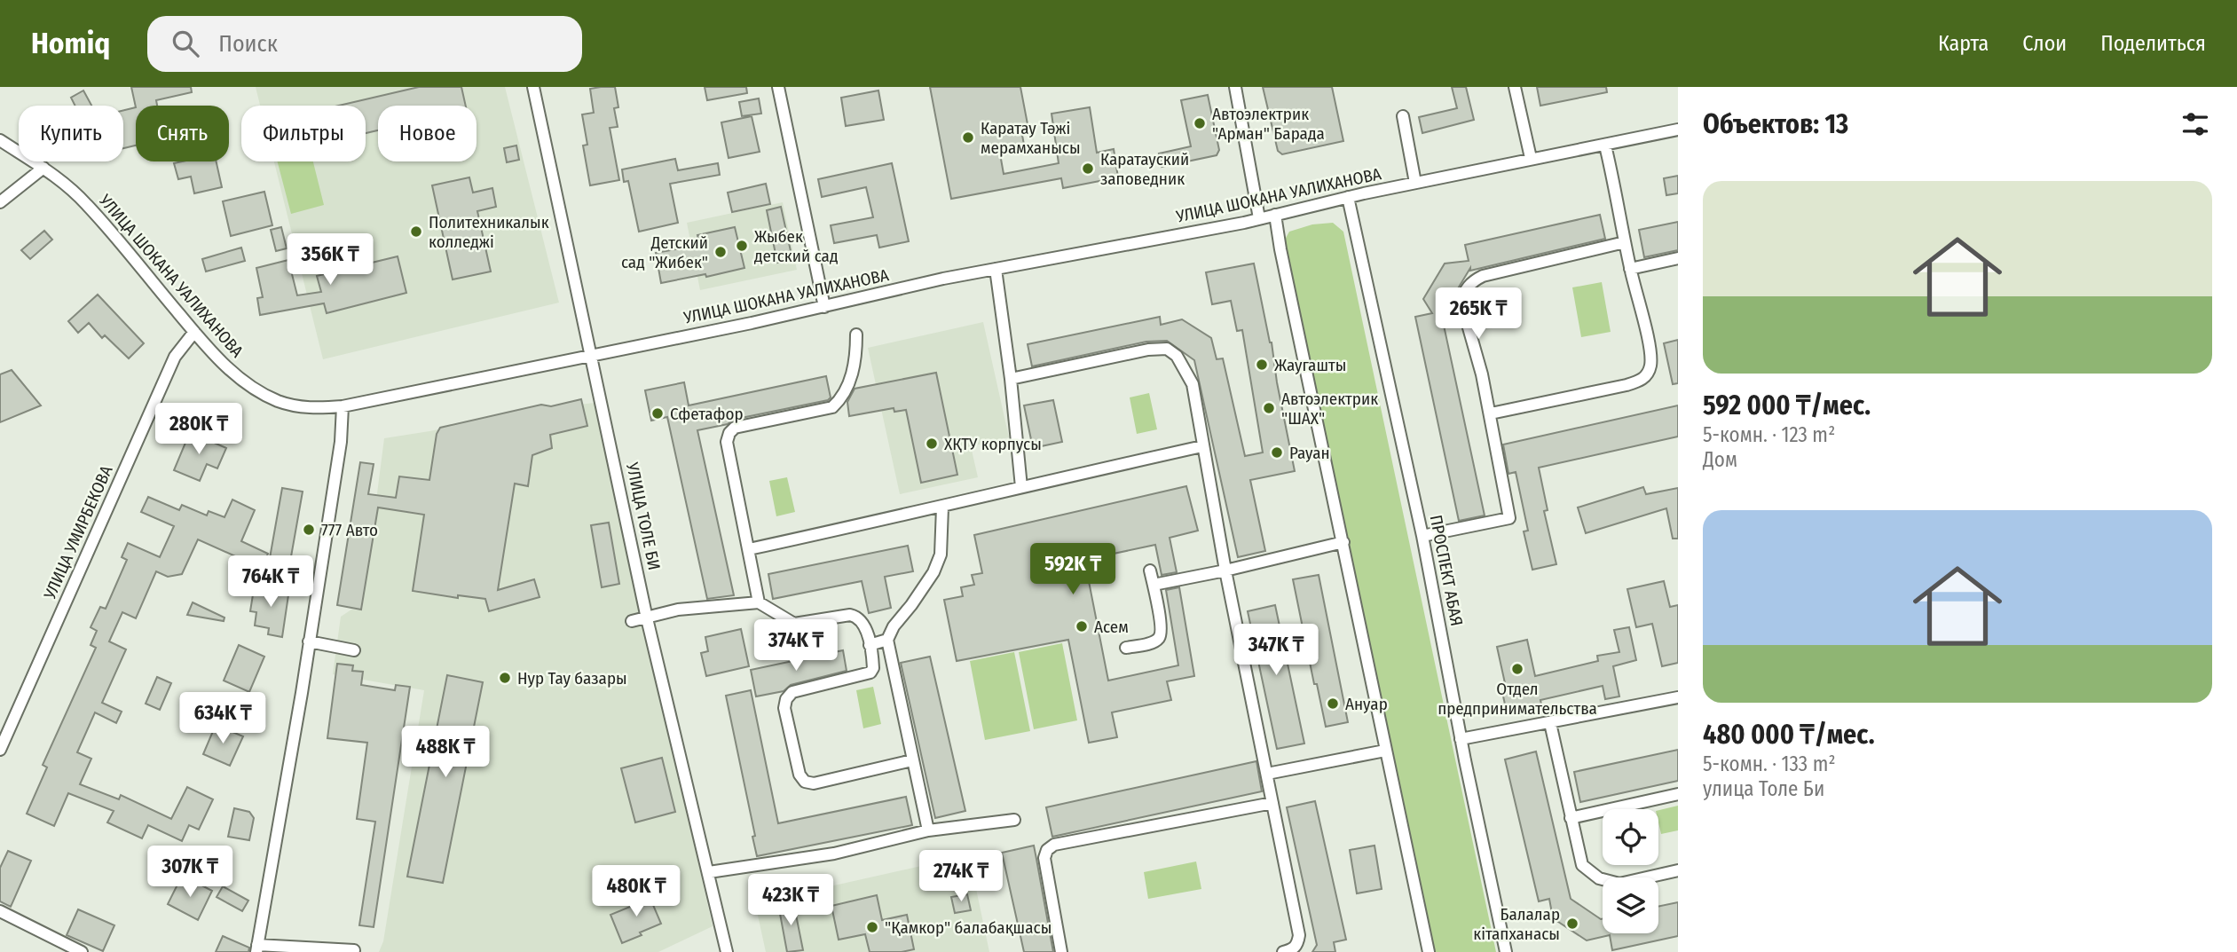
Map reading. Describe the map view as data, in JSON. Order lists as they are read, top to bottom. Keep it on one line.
{"streets":{"street":["УЛИЦА ШОКАНА УАЛИХАНОВА","УЛИЦА ТОЛЕ БИ","УЛИЦА УМИРБЕКОВА","ПРОСПЕКТ АБАЯ"]},"crossings":[["УЛИЦА ШОКАНА УАЛИХАНОВА","УЛИЦА ТОЛЕ БИ"],["УЛИЦА ШОКАНА УАЛИХАНОВА","УЛИЦА УМИРБЕКОВА"],["УЛИЦА ШОКАНА УАЛИХАНОВА","ПРОСПЕКТ АБАЯ"]],"places":["Автоэлектрик \"Арман\" Барада","Каратау Тәжі мерамханысы","Каратауский заповедник","Политехникалык колледжі","Жыбек детский сад","Детский сад \"Жибек\"","Жаугашты","Автоэлектрик \"ШАХ\"","Сфетафор","ХҚТУ корпусы","Рауан","777 Авто","Асем","Отдел предпринимательства","Нур Тау базары","Ануар","Балалар кітапханасы","\"Қамкор\" балабақшасы"],"page":{"header":"Homiq","search":"Поиск","nav":["Карта","Слои","Поделиться"],"heading":"Объектов: 13","chip":["Купить","Снять","Фильтры","Новое"],"list":[{"name":"592 000 ₸/мес.","note":"5-комн. · 123 m² · Дом"},{"name":"480 000 ₸/мес.","note":"5-комн. · 133 m² · улица Толе Би"}],"price":["356K ₸","265K ₸","280K ₸","592K ₸","764K ₸","374K ₸","347K ₸","634K ₸","488K ₸","307K ₸","274K ₸","480K ₸","423K ₸"]}}
